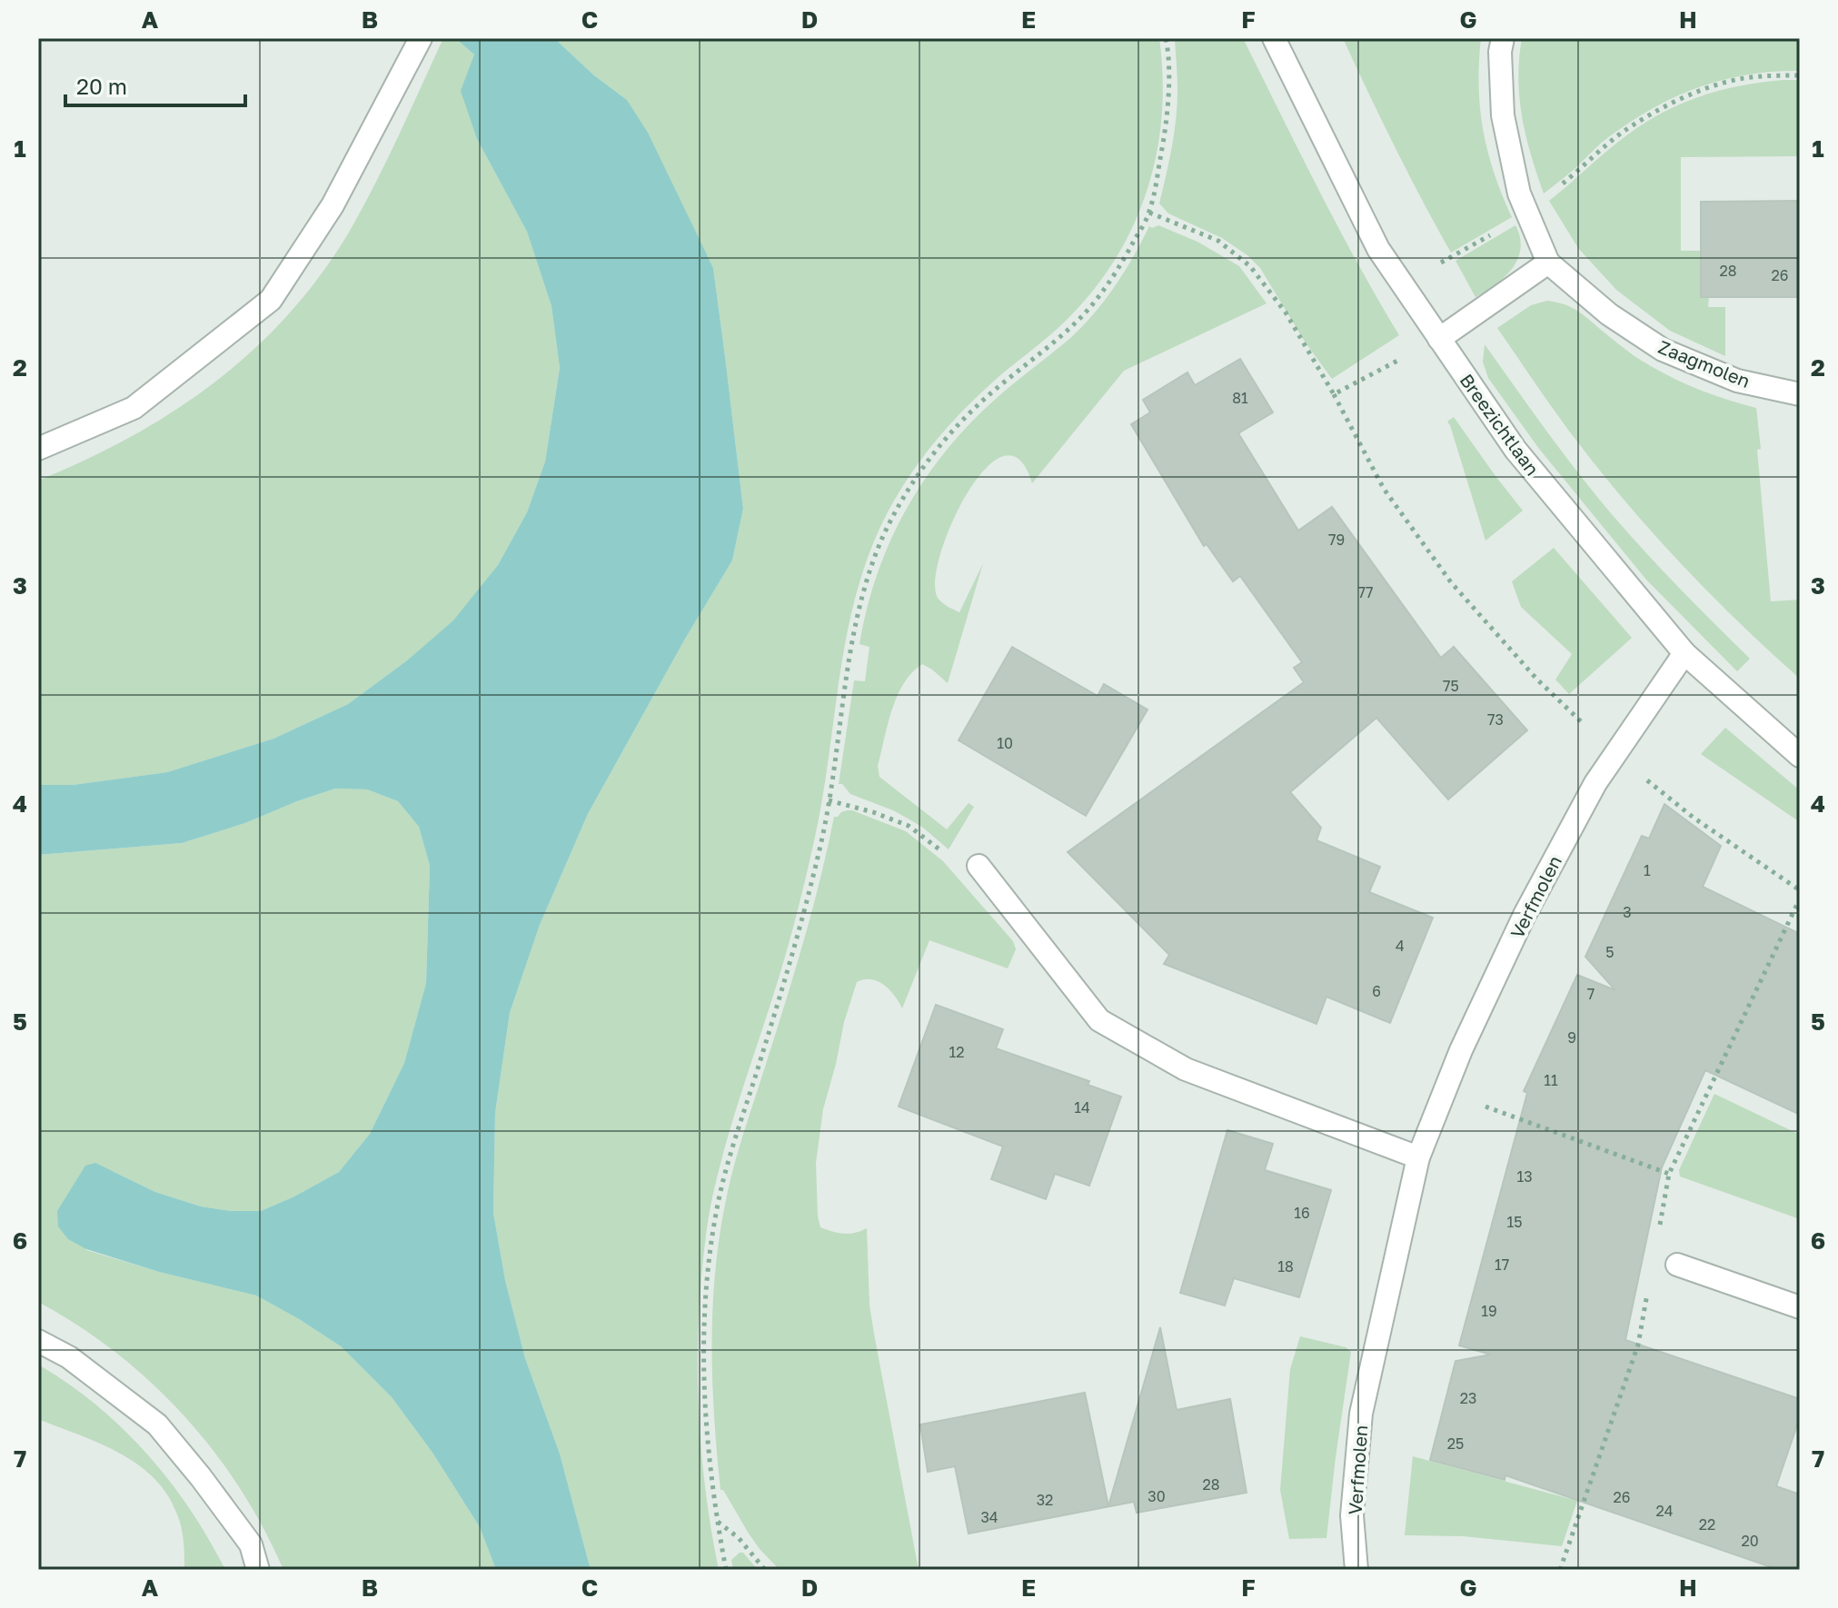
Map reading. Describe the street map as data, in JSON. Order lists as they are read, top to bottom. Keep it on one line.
{"streets":{"street":["Zaagmolen","Breezichtlaan","Verfmolen"]},"crossings":[["Breezichtlaan","Verfmolen"]],"house_numbers":["28","26","81","79","77","75","73","10","1","3","4","5","6","7","9","12","11","14","13","16","15","17","18","19","23","25","28","30","26","32","24","34","22","20"],"scale_bar":"20 m","grid":{"columns":["A","B","C","D","E","F","G","H"],"rows":["1","2","3","4","5","6","7"]}}
